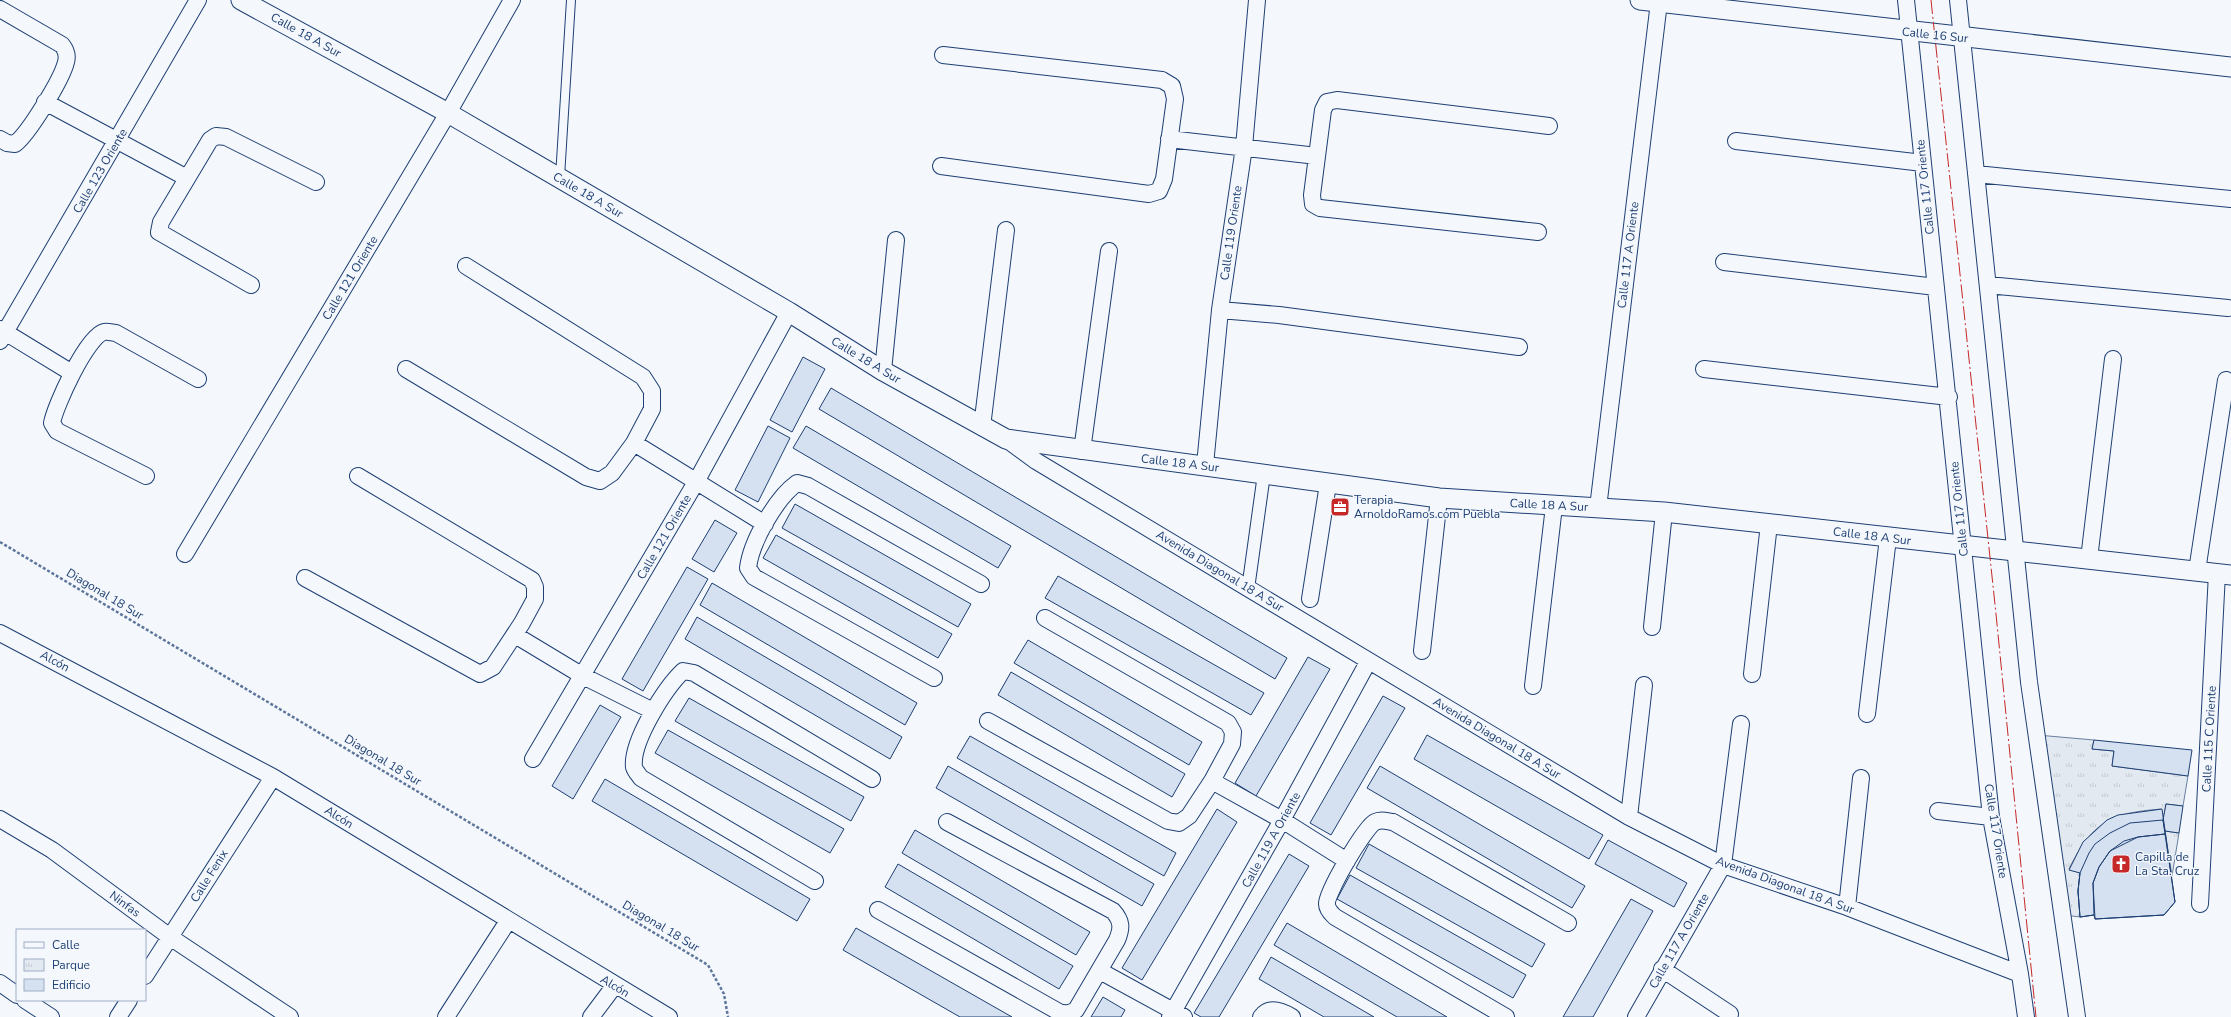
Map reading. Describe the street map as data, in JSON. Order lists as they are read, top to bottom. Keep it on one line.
{"streets":{"street":["Calle 18 A Sur","Calle 16 Sur","Calle 123 Oriente","Calle 117 Oriente","Calle 119 Oriente","Calle 117 A Oriente","Calle 121 Oriente","Avenida Diagonal 18 A Sur","Alcón","Calle 115 C Oriente","Calle 119 A Oriente","Calle Fenix","Ninfas"],"path":["Diagonal 18 Sur"]},"crossings":[["Calle 18 A Sur","Calle 117 Oriente"],["Calle 18 A Sur","Calle 119 Oriente"],["Calle 18 A Sur","Calle 117 A Oriente"],["Calle 18 A Sur","Calle 121 Oriente"],["Calle 18 A Sur","Avenida Diagonal 18 A Sur"],["Calle 18 A Sur","Calle 115 C Oriente"],["Calle 16 Sur","Calle 117 Oriente"],["Calle 16 Sur","Calle 117 A Oriente"],["Calle 117 Oriente","Avenida Diagonal 18 A Sur"],["Calle 117 A Oriente","Avenida Diagonal 18 A Sur"],["Avenida Diagonal 18 A Sur","Calle 119 A Oriente"],["Alcón","Calle Fenix"],["Calle Fenix","Ninfas"]],"places":{"office":["Terapia ArnoldoRamos.com Puebla"],"church":["Capilla de La Sta. Cruz"]},"legend":["Calle","Parque","Edificio"]}
